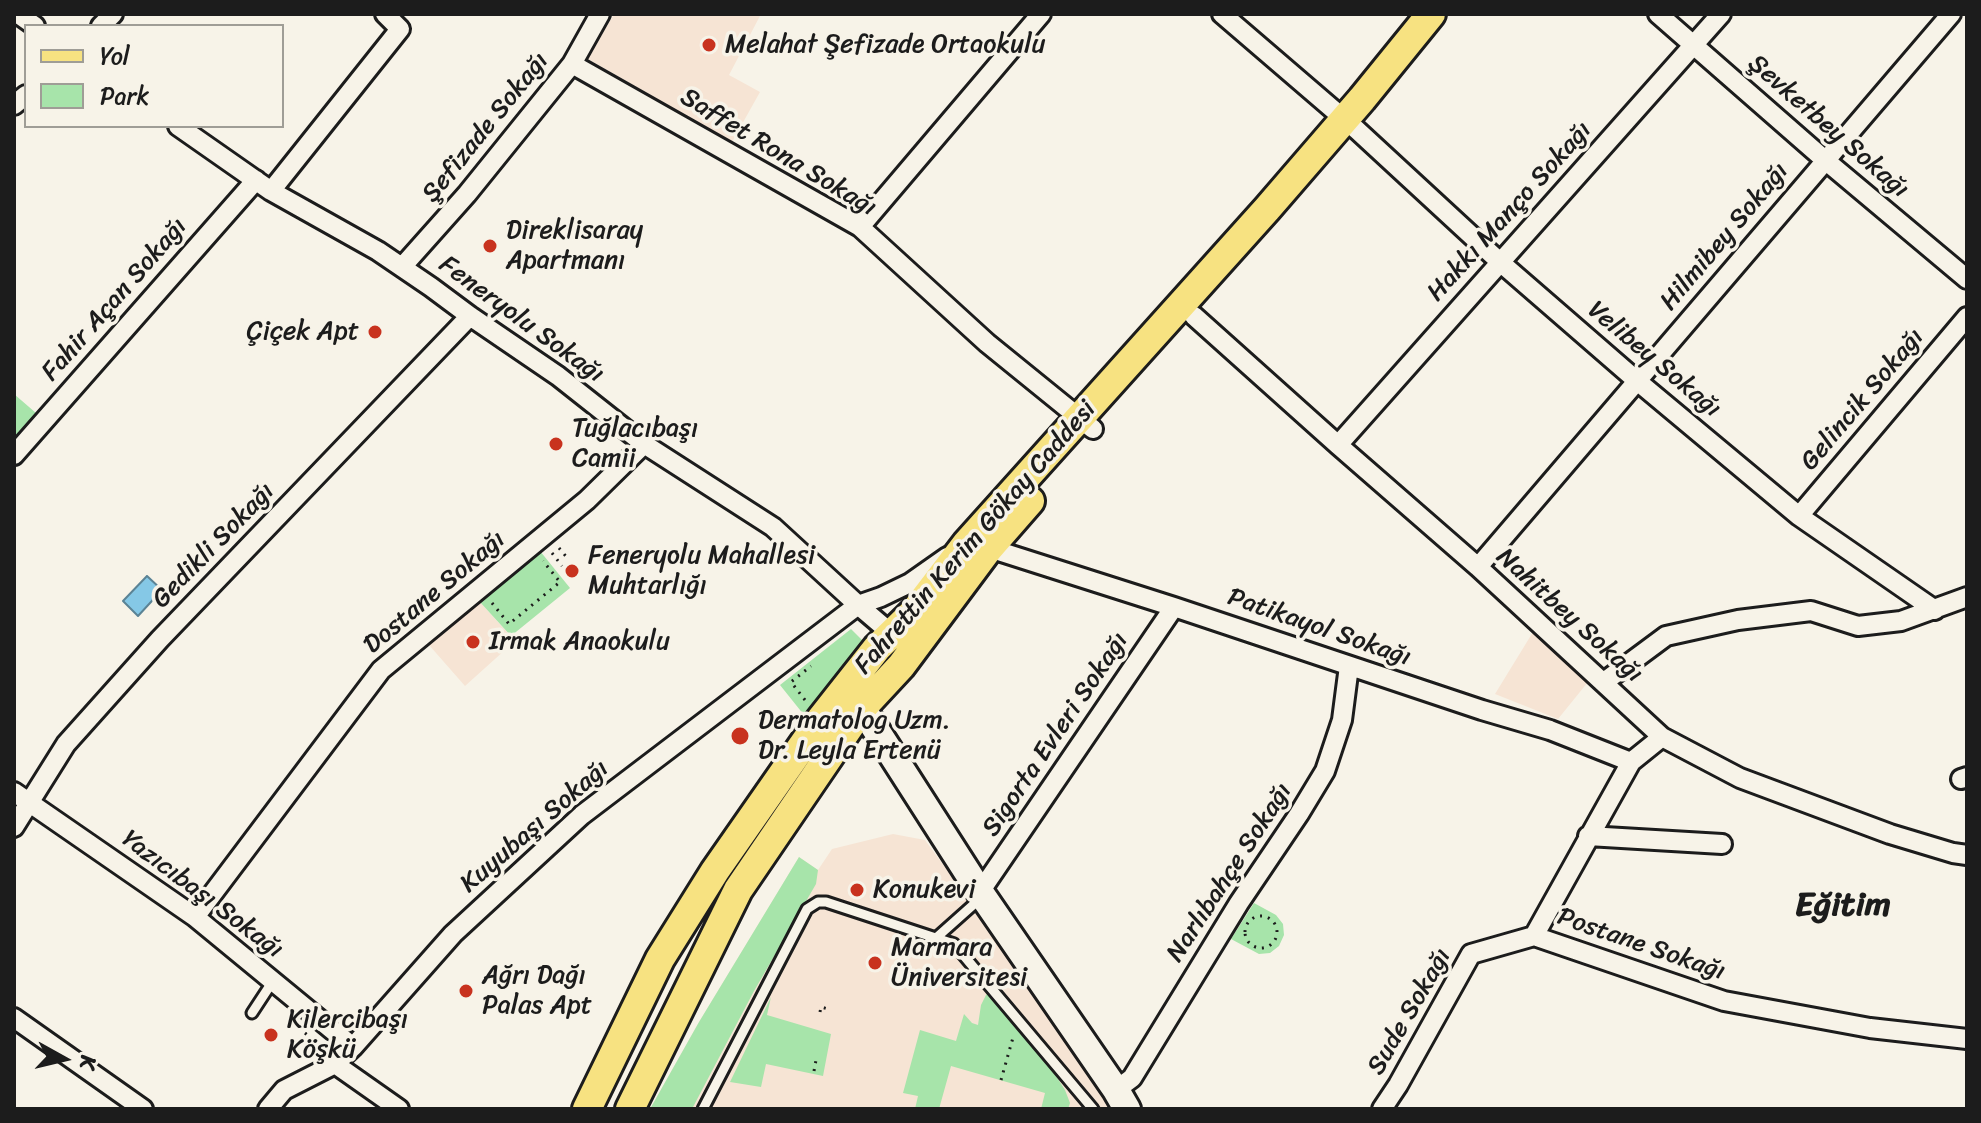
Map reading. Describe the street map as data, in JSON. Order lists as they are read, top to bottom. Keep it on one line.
{"streets":{"main road":["Fahrettin Kerim Gökay Caddesi"],"street":["Şevketbey Sokağı","Şefizade Sokağı","Saffet Rona Sokağı","Hakkı Manço Sokağı","Hilmibey Sokağı","Fahir Açan Sokağı","Feneryolu Sokağı","Velibey Sokağı","Gelincik Sokağı","Gedikli Sokağı","Dostane Sokağı","Nahitbey Sokağı","Patikayol Sokağı","Sigorta Evleri Sokağı","Kuyubaşı Sokağı","Narlıbahçe Sokağı","Yazıcıbaşı Sokağı","Postane Sokağı","Sude Sokağı"]},"crossings":[["Şevketbey Sokağı","Hakkı Manço Sokağı"],["Şevketbey Sokağı","Hilmibey Sokağı"],["Şefizade Sokağı","Saffet Rona Sokağı"],["Şefizade Sokağı","Feneryolu Sokağı"],["Saffet Rona Sokağı","Fahrettin Kerim Gökay Caddesi"],["Hakkı Manço Sokağı","Velibey Sokağı"],["Hakkı Manço Sokağı","Nahitbey Sokağı"],["Hilmibey Sokağı","Velibey Sokağı"],["Hilmibey Sokağı","Nahitbey Sokağı"],["Fahir Açan Sokağı","Feneryolu Sokağı"],["Feneryolu Sokağı","Fahrettin Kerim Gökay Caddesi"],["Feneryolu Sokağı","Gedikli Sokağı"],["Feneryolu Sokağı","Dostane Sokağı"],["Feneryolu Sokağı","Kuyubaşı Sokağı"],["Velibey Sokağı","Gelincik Sokağı"],["Velibey Sokağı","Fahrettin Kerim Gökay Caddesi"],["Fahrettin Kerim Gökay Caddesi","Nahitbey Sokağı"],["Fahrettin Kerim Gökay Caddesi","Patikayol Sokağı"],["Fahrettin Kerim Gökay Caddesi","Kuyubaşı Sokağı"],["Gedikli Sokağı","Yazıcıbaşı Sokağı"],["Dostane Sokağı","Yazıcıbaşı Sokağı"],["Nahitbey Sokağı","Postane Sokağı"],["Patikayol Sokağı","Sigorta Evleri Sokağı"],["Patikayol Sokağı","Kuyubaşı Sokağı"],["Patikayol Sokağı","Narlıbahçe Sokağı"],["Patikayol Sokağı","Postane Sokağı"],["Kuyubaşı Sokağı","Yazıcıbaşı Sokağı"],["Postane Sokağı","Sude Sokağı"]],"districts":["Eğitim"],"places":["Melahat Şefizade Ortaokulu","Direklisaray Apartmanı","Çiçek Apt","Tuğlacıbaşı Camii","Feneryolu Mahallesi Muhtarlığı","Irmak Anaokulu","Dermatolog Uzm. Dr. Leyla Ertenü","Konukevi","Marmara Üniversitesi","Ağrı Dağı Palas Apt","Kilercibaşı Köşkü"],"legend":["Yol","Park"],"north":"right"}
